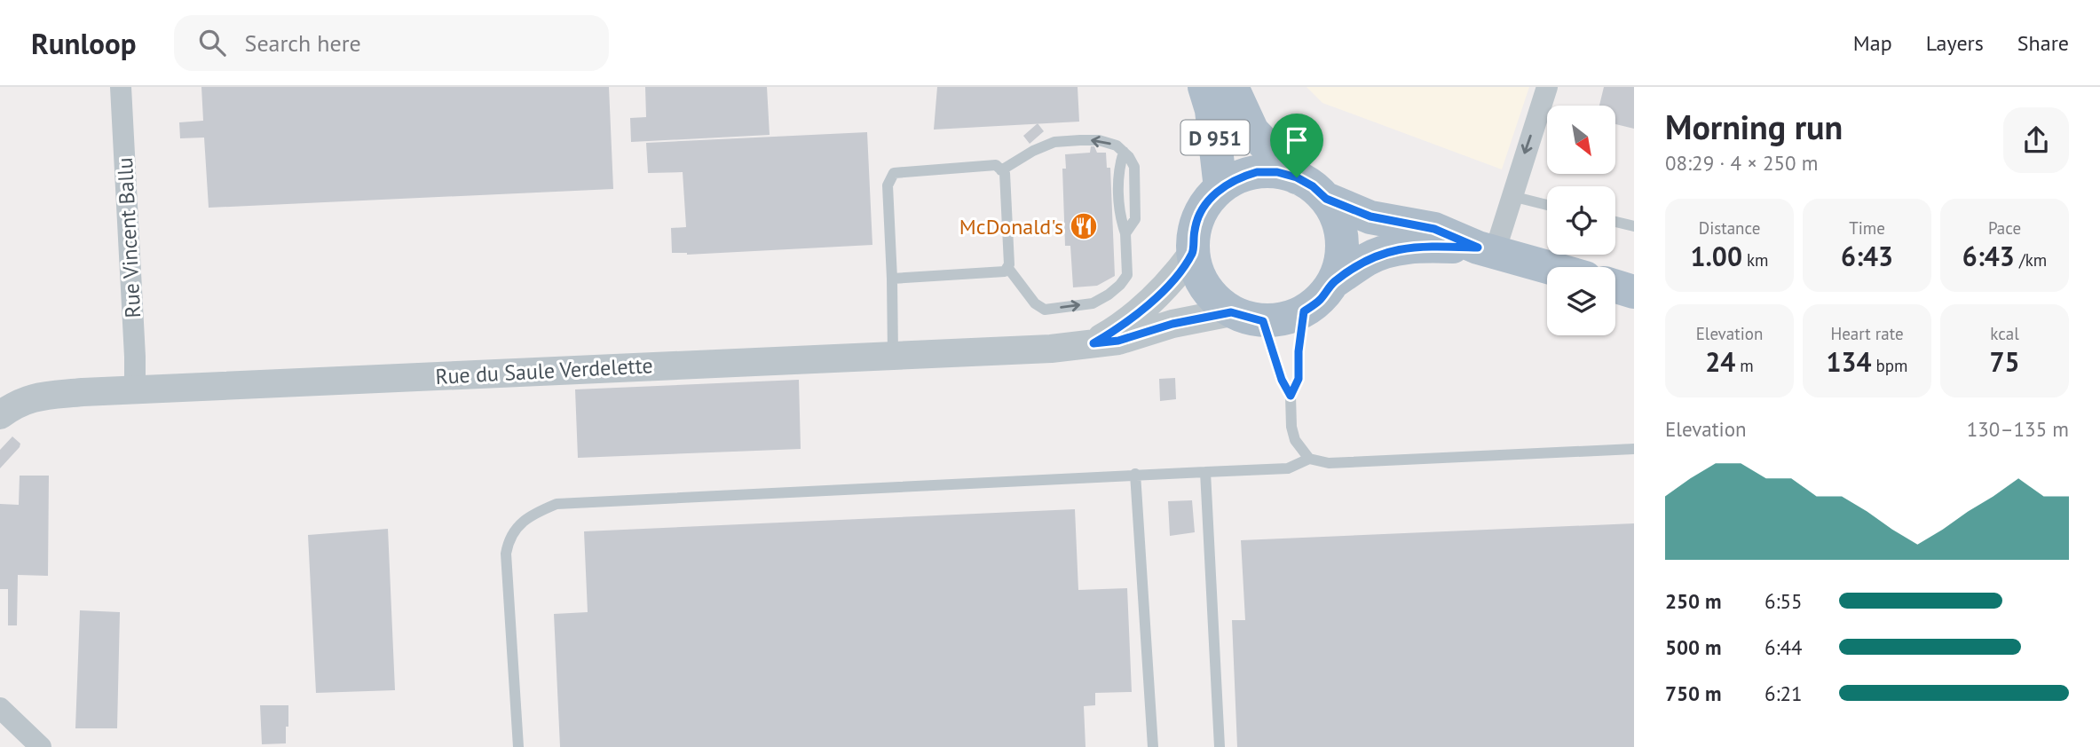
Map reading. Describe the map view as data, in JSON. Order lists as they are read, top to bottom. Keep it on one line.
{"streets":{"main road":["D 951"],"street":["Rue Vincent Ballu","Rue du Saule Verdelette"]},"crossings":[["D 951","Rue du Saule Verdelette"],["Rue Vincent Ballu","Rue du Saule Verdelette"]],"places":{"restaurant":["McDonald's"]},"north":"bottom right","page":{"header":"Runloop","search":"Search here","nav":["Map","Layers","Share"],"heading":["Morning run","08:29 · 4 × 250 m"],"stats":[["Distance","1.00 km"],["Time","6:43"],["Pace","6:43 /km"],["Elevation","24 m"],["Heart rate","134 bpm"],["kcal","75"]],"chart":["Elevation","130–135 m"],"list":[{"name":"250 m","note":"6:55"},{"name":"500 m","note":"6:44"},{"name":"750 m","note":"6:21"}]}}
